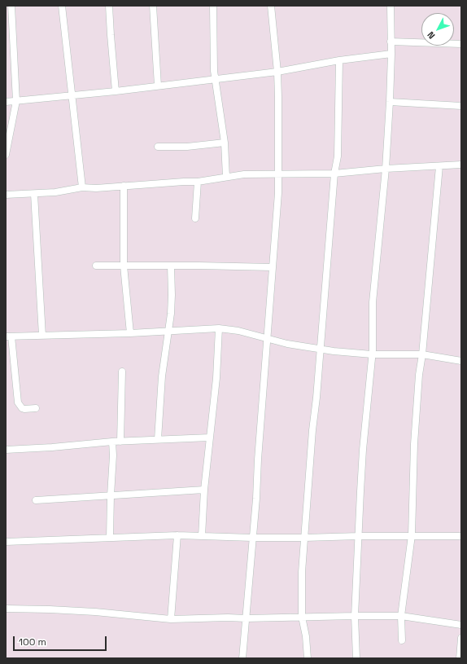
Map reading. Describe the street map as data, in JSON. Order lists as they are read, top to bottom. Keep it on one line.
{"scale_bar":"100 m","north":"bottom left"}
